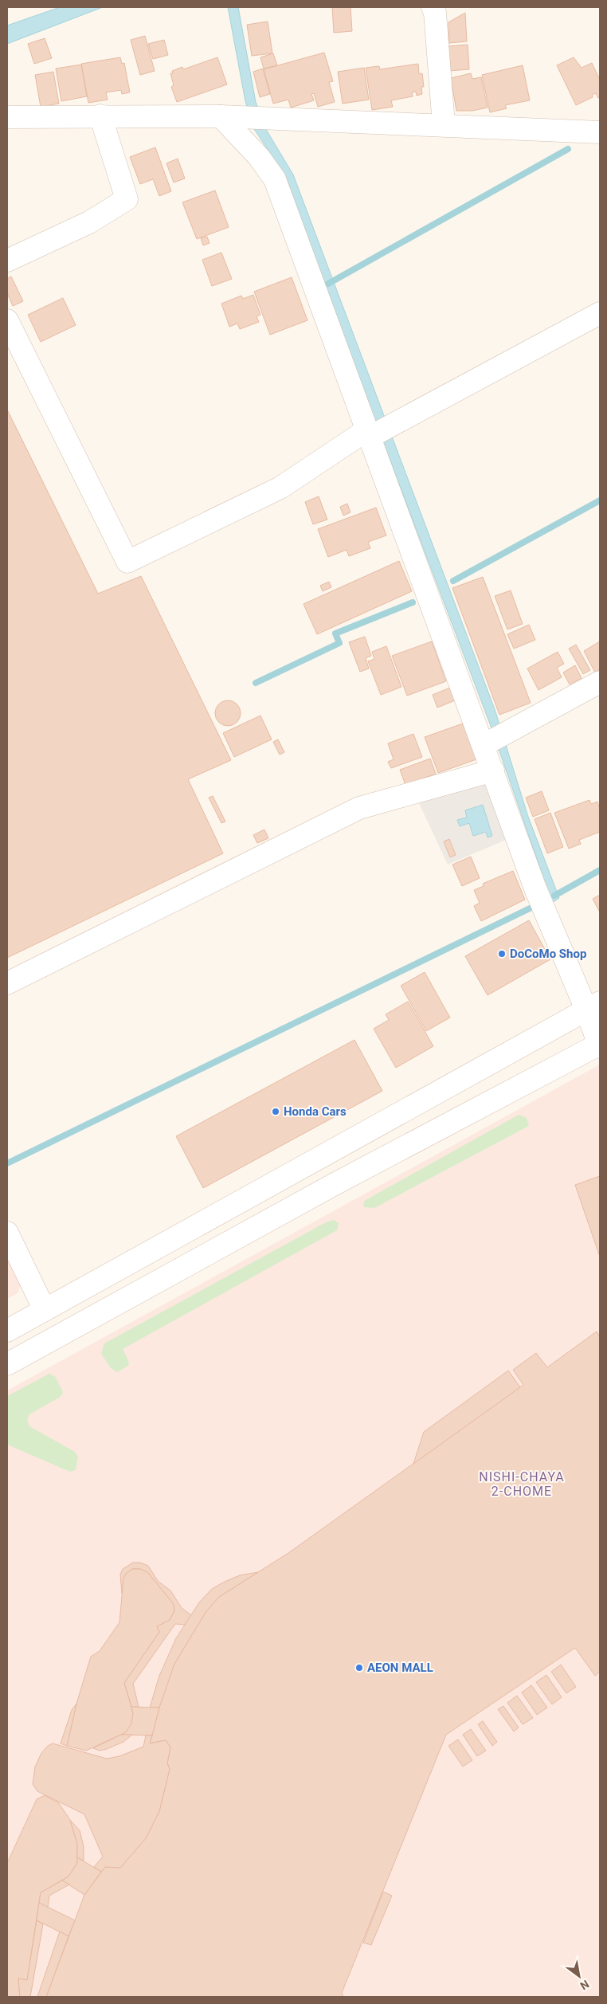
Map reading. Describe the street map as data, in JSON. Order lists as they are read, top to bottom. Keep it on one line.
{"districts":["NISHI-CHAYA 2-CHOME"],"places":["DoCoMo Shop","Honda Cars","AEON MALL"],"north":"bottom right"}
